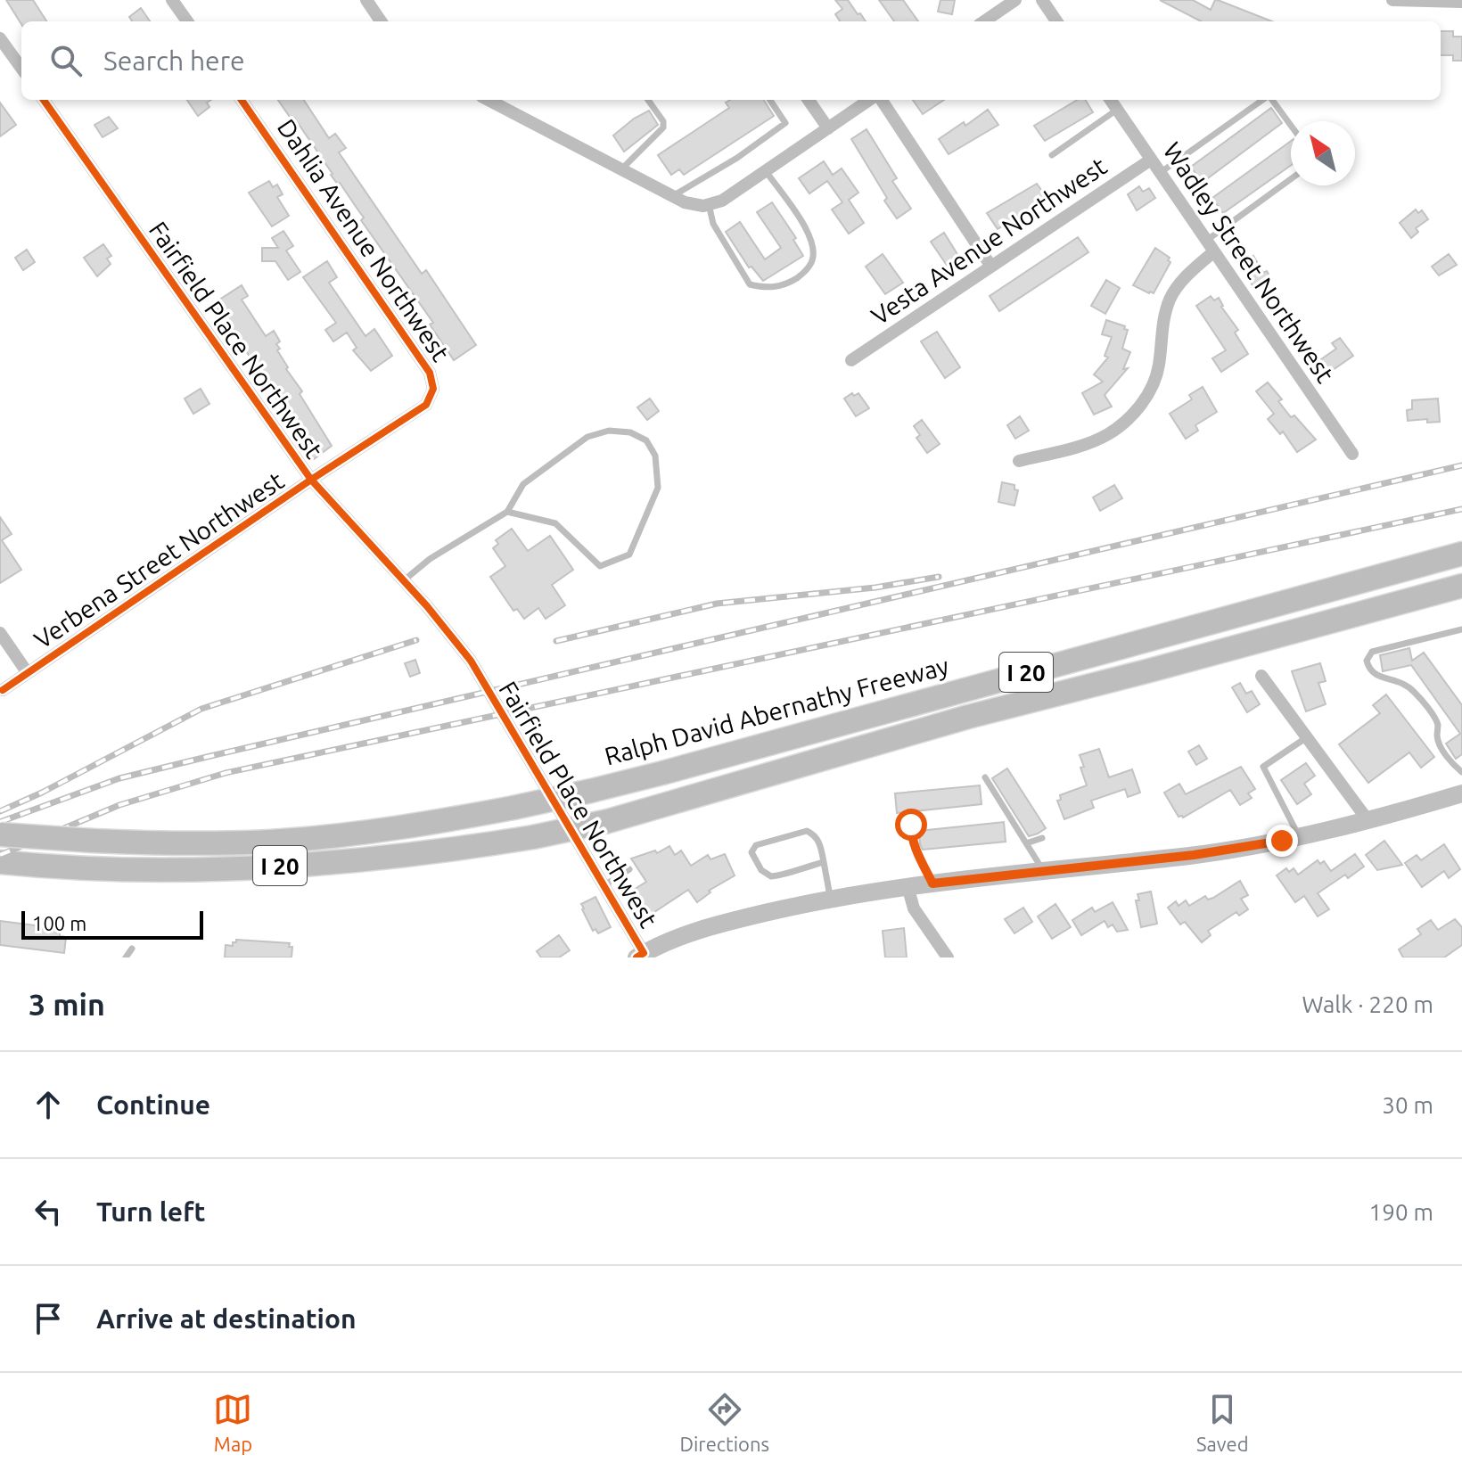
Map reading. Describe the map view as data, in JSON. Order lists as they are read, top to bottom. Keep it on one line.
{"streets":{"highway":["I 20","Ralph David Abernathy Freeway"],"street":["Dahlia Avenue Northwest","Vesta Avenue Northwest","Wadley Street Northwest","Fairfield Place Northwest","Verbena Street Northwest"]},"crossings":[["Dahlia Avenue Northwest","Fairfield Place Northwest"],["Dahlia Avenue Northwest","Verbena Street Northwest"],["Vesta Avenue Northwest","Wadley Street Northwest"],["Fairfield Place Northwest","Verbena Street Northwest"]],"scale_bar":"100 m","north":"top left","page":{"search":"Search here","scale":"100 m","heading":["3 min","Walk · 220 m"],"list":[["Continue","30 m"],["Turn left","190 m"],"Arrive at destination"],"nav":["Map","Directions","Saved"]}}
